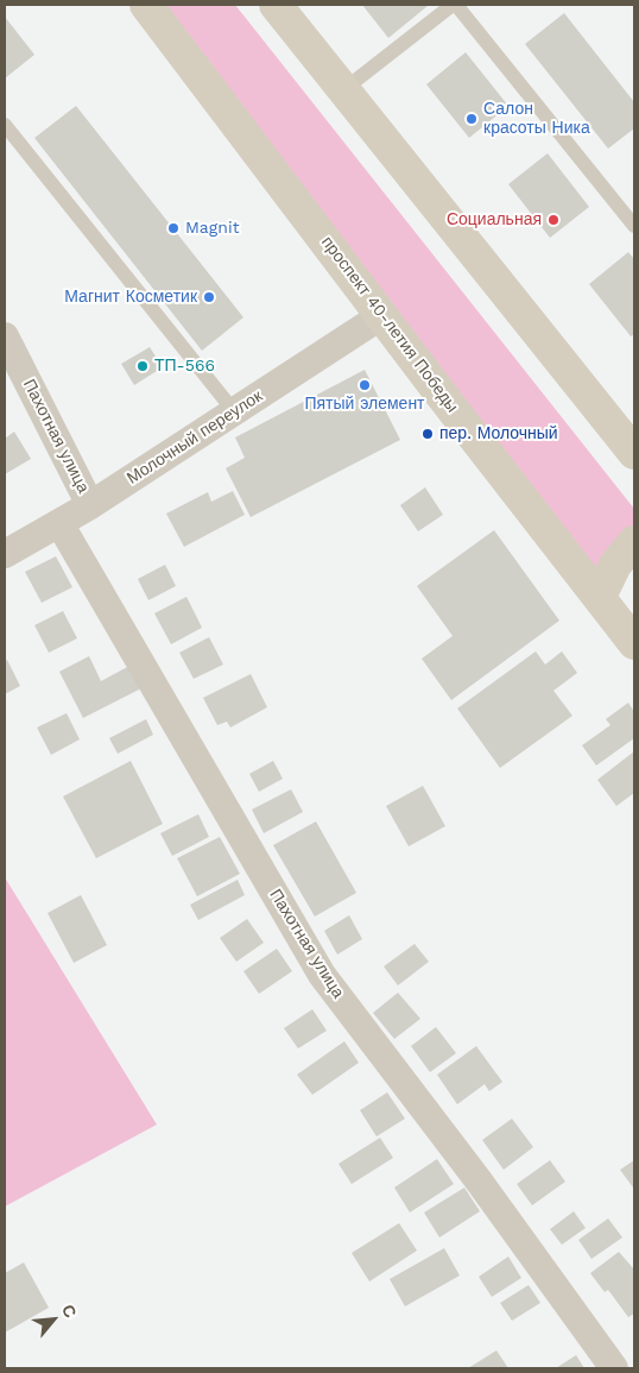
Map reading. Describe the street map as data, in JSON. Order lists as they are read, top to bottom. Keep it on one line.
{"streets":{"main road":["проспект 40-летия Победы"],"street":["Пахотная улица","Молочный переулок"]},"crossings":[["проспект 40-летия Победы","Молочный переулок"],["Пахотная улица","Молочный переулок"]],"places":["Салон красоты Ника","Социальная","Magnit","Магнит Косметик","ТП-566","Пятый элемент","пер. Молочный"],"north":"top right"}
